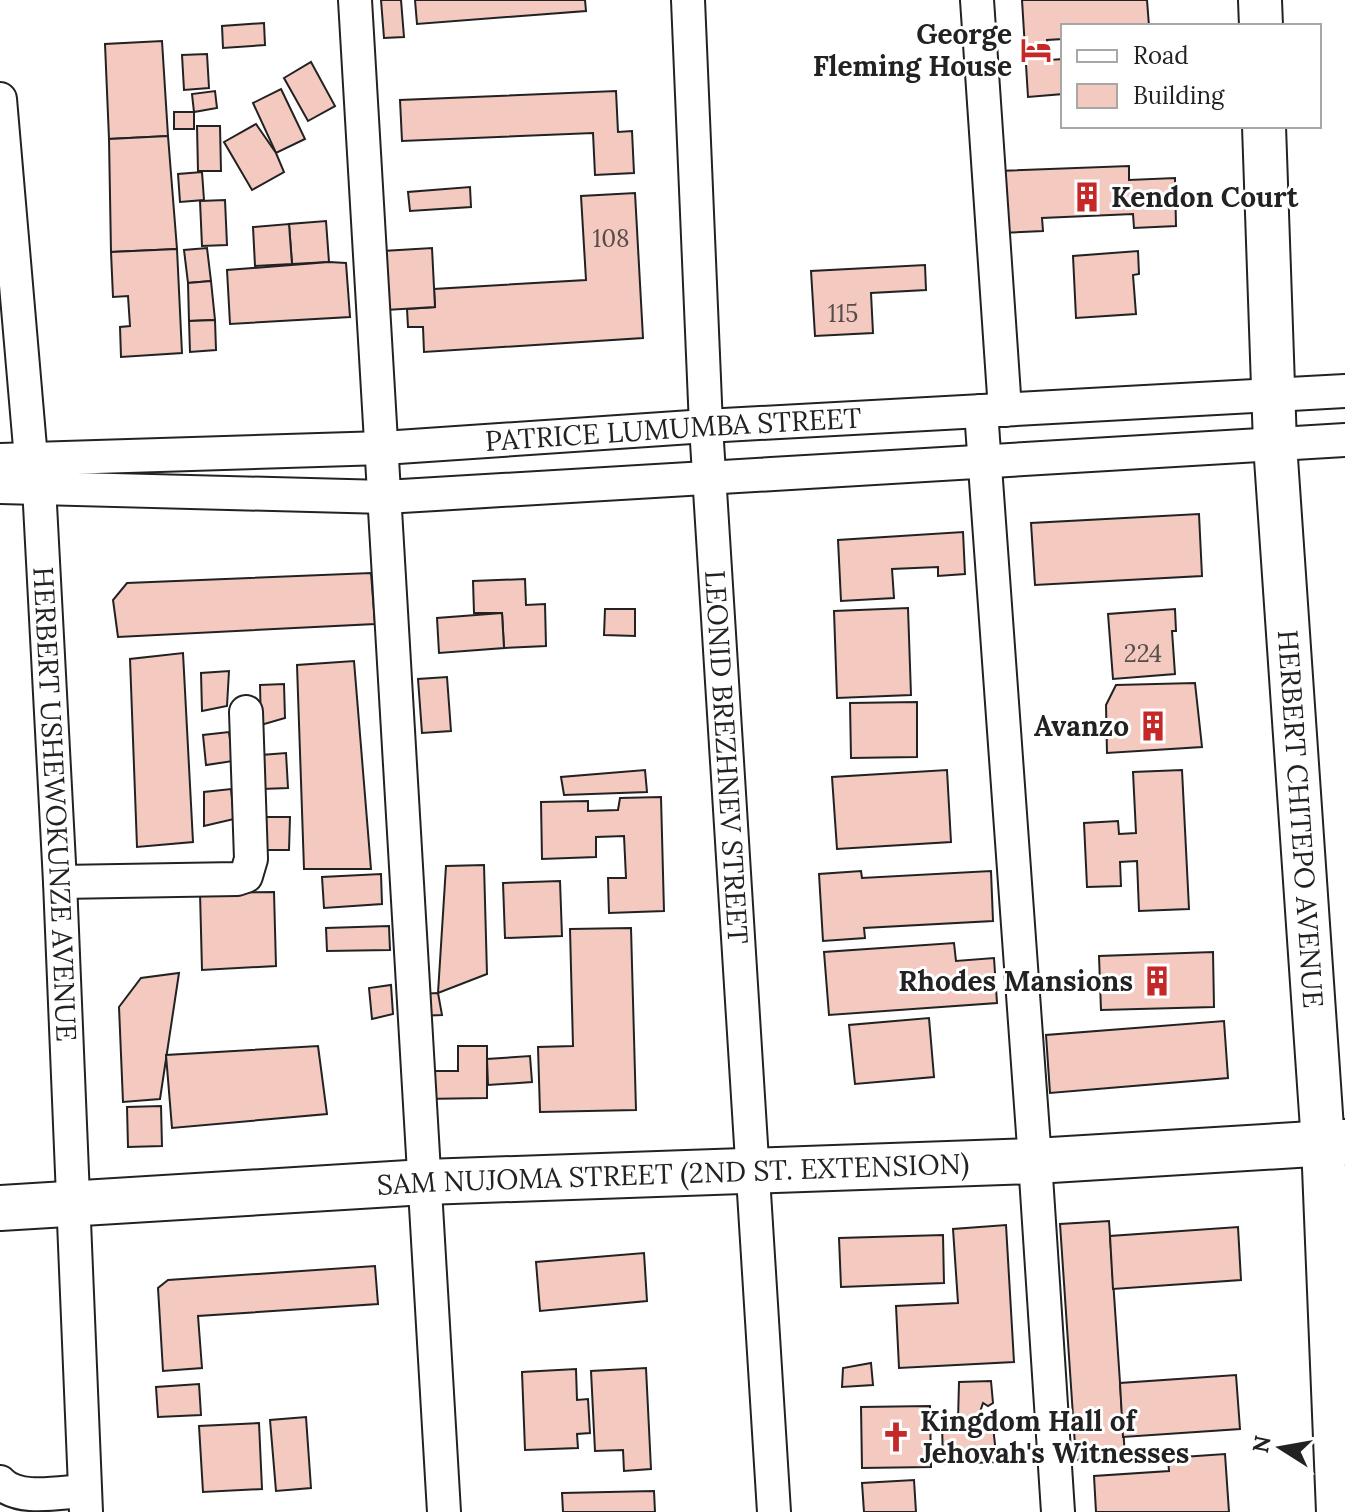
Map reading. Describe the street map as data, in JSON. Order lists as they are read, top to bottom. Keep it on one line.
{"streets":{"highway":["SAM NUJOMA STREET (2ND ST. EXTENSION)"],"main road":["HERBERT CHITEPO AVENUE"],"street":["PATRICE LUMUMBA STREET","LEONID BREZHNEV STREET","HERBERT USHEWOKUNZE AVENUE"]},"crossings":[["PATRICE LUMUMBA STREET","LEONID BREZHNEV STREET"],["PATRICE LUMUMBA STREET","HERBERT USHEWOKUNZE AVENUE"],["PATRICE LUMUMBA STREET","HERBERT CHITEPO AVENUE"],["LEONID BREZHNEV STREET","SAM NUJOMA STREET (2ND ST. EXTENSION)"],["HERBERT USHEWOKUNZE AVENUE","SAM NUJOMA STREET (2ND ST. EXTENSION)"],["HERBERT CHITEPO AVENUE","SAM NUJOMA STREET (2ND ST. EXTENSION)"]],"places":{"hotel":["George Fleming House"],"building":["Kendon Court","Avanzo","Rhodes Mansions"],"church":["Kingdom Hall of Jehovah's Witnesses"]},"house_numbers":["108","115","224"],"legend":["Road","Building"],"north":"left"}
